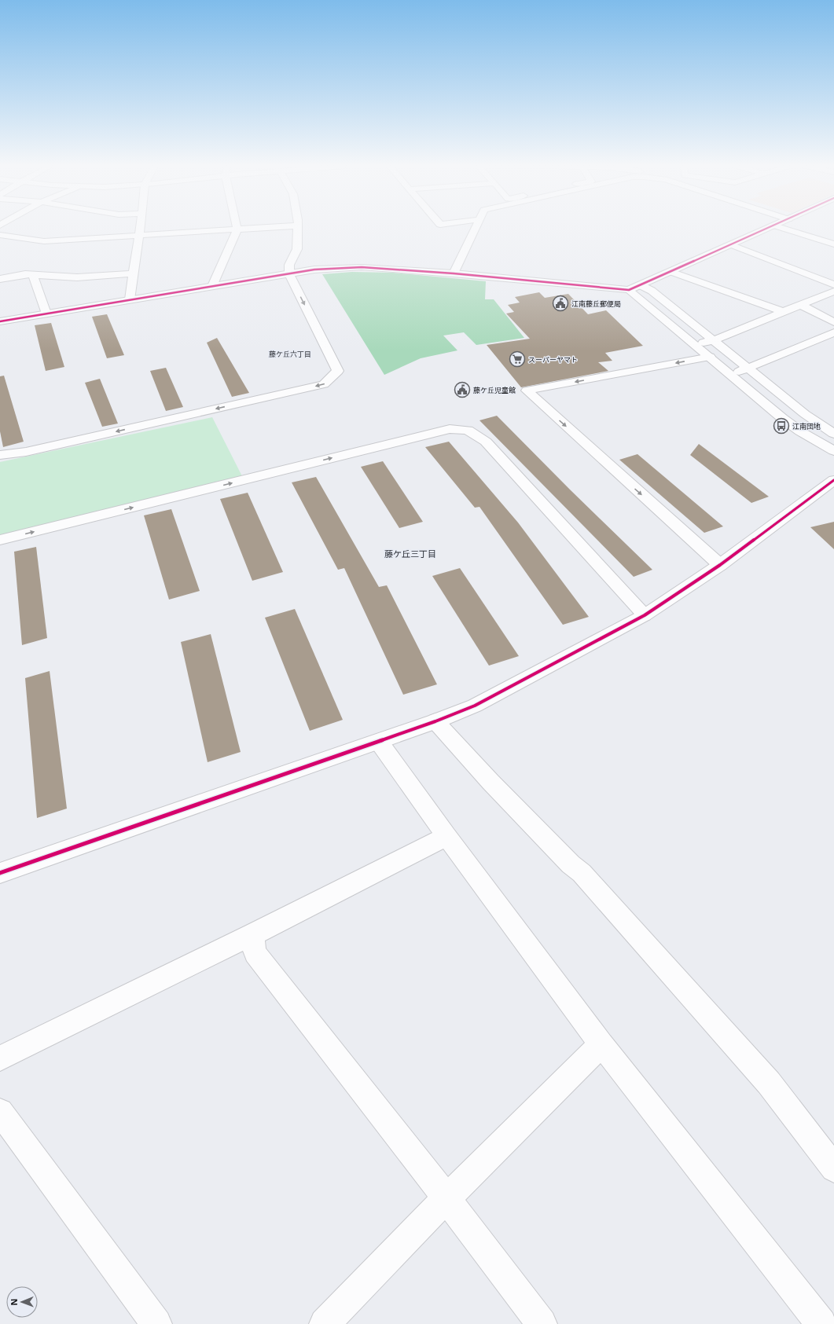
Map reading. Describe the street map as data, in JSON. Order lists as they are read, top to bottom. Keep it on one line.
{"districts":["藤ケ丘六丁目","藤ケ丘三丁目"],"places":{"public building":["江南藤丘郵便局","藤ケ丘児童館"],"supermarket":["スーパーヤマト"],"bus stop":["江南団地"]},"north":"left"}
